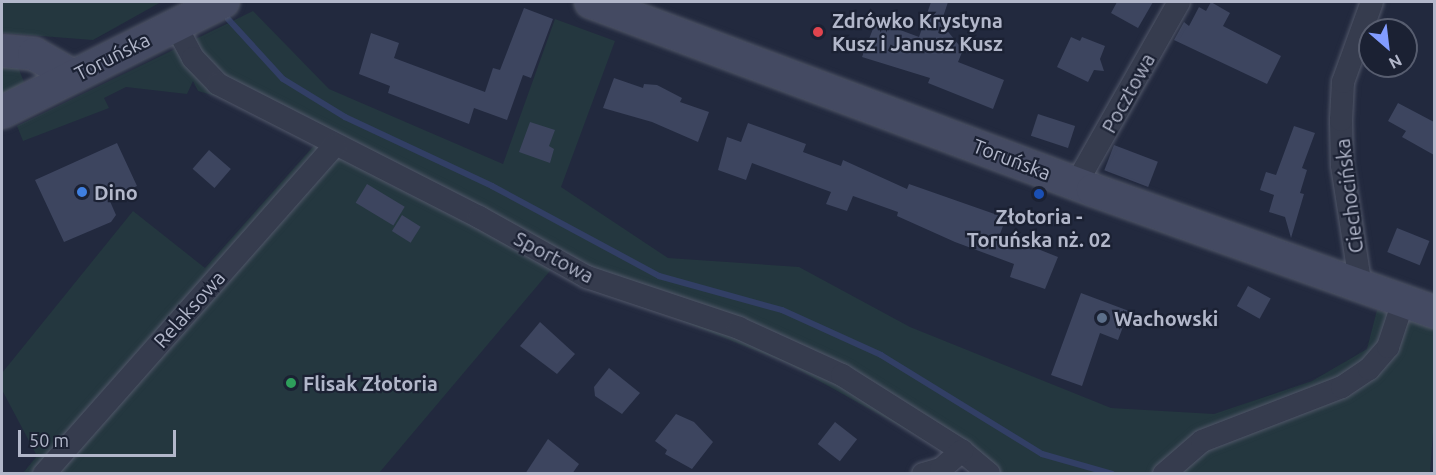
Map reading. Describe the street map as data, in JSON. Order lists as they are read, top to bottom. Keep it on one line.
{"streets":{"main road":["Toruńska"],"street":["Pocztowa","Ciechocińska","Sportowa","Relaksowa"]},"crossings":[["Toruńska","Pocztowa"],["Toruńska","Ciechocińska"],["Toruńska","Sportowa"],["Sportowa","Relaksowa"]],"places":["Zdrówko Krystyna Kusz i Janusz Kusz","Dino","Złotoria - Toruńska nż. 02","Wachowski","Flisak Złotoria"],"scale_bar":"50 m","north":"bottom right"}
